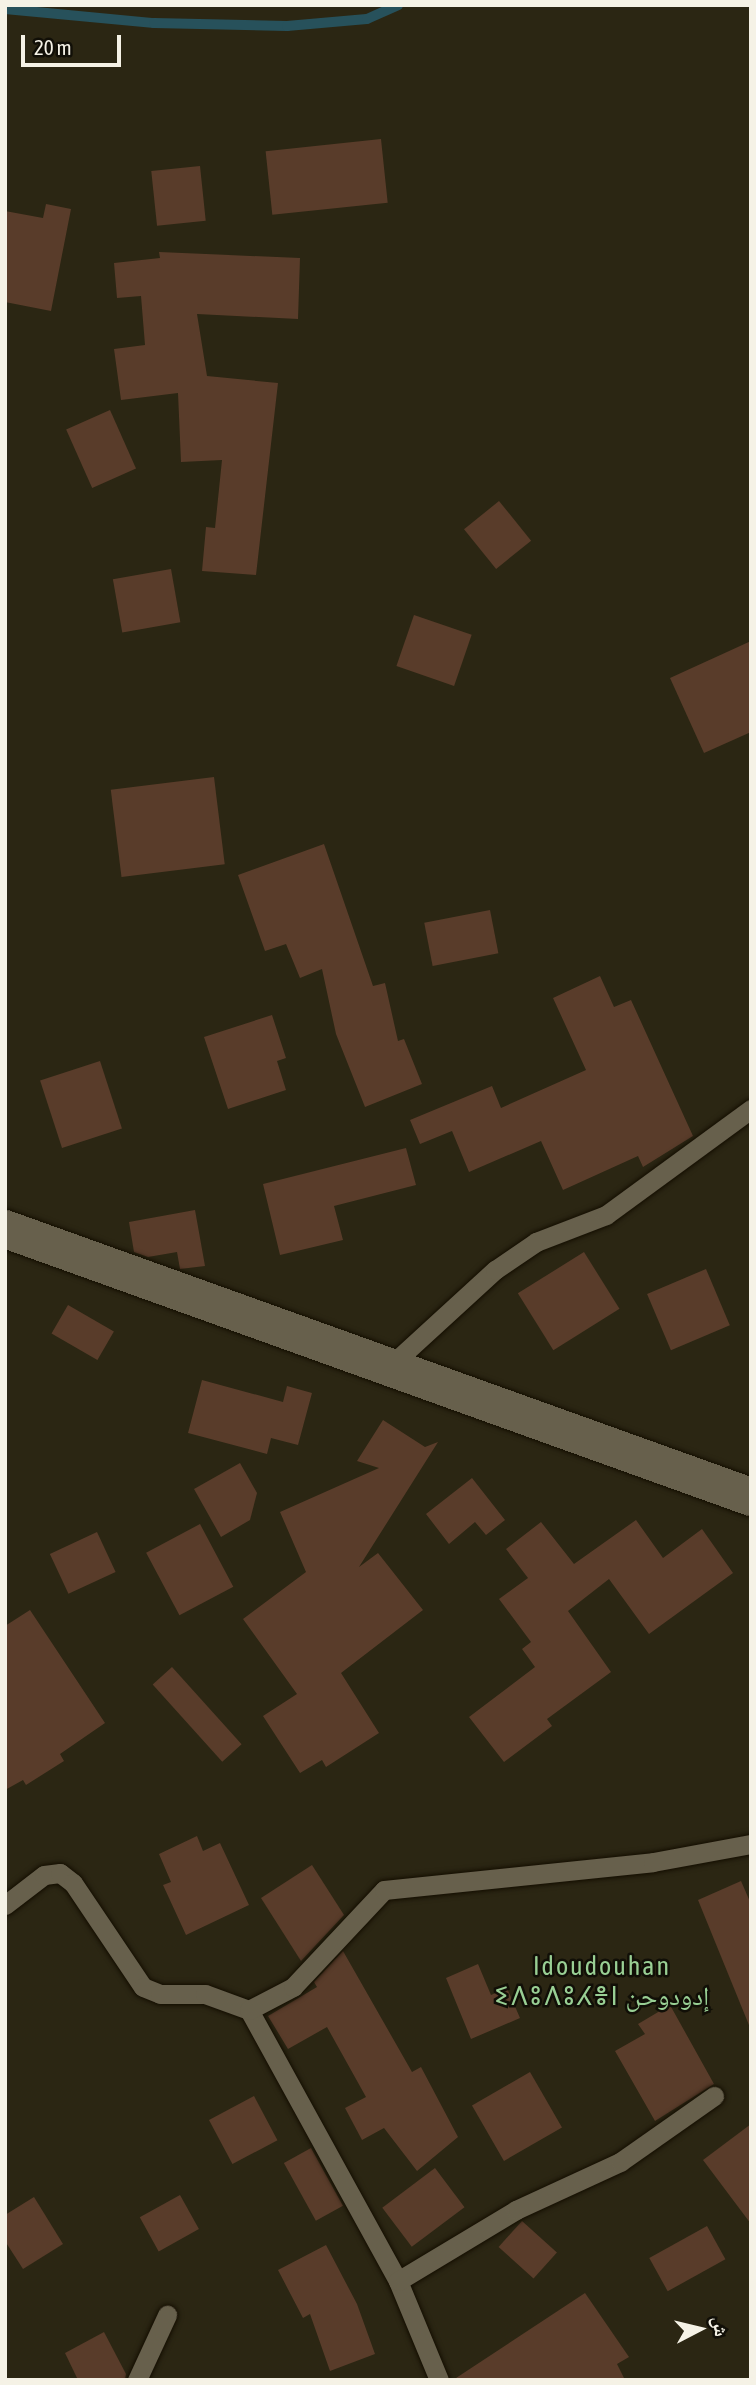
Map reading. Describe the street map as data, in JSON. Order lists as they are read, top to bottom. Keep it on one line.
{"districts":["Idoudouhan ⵉⴷⵓⴷⵓⵃⴻⵏ إدودوحن"],"scale_bar":"20 m","north":"right"}
